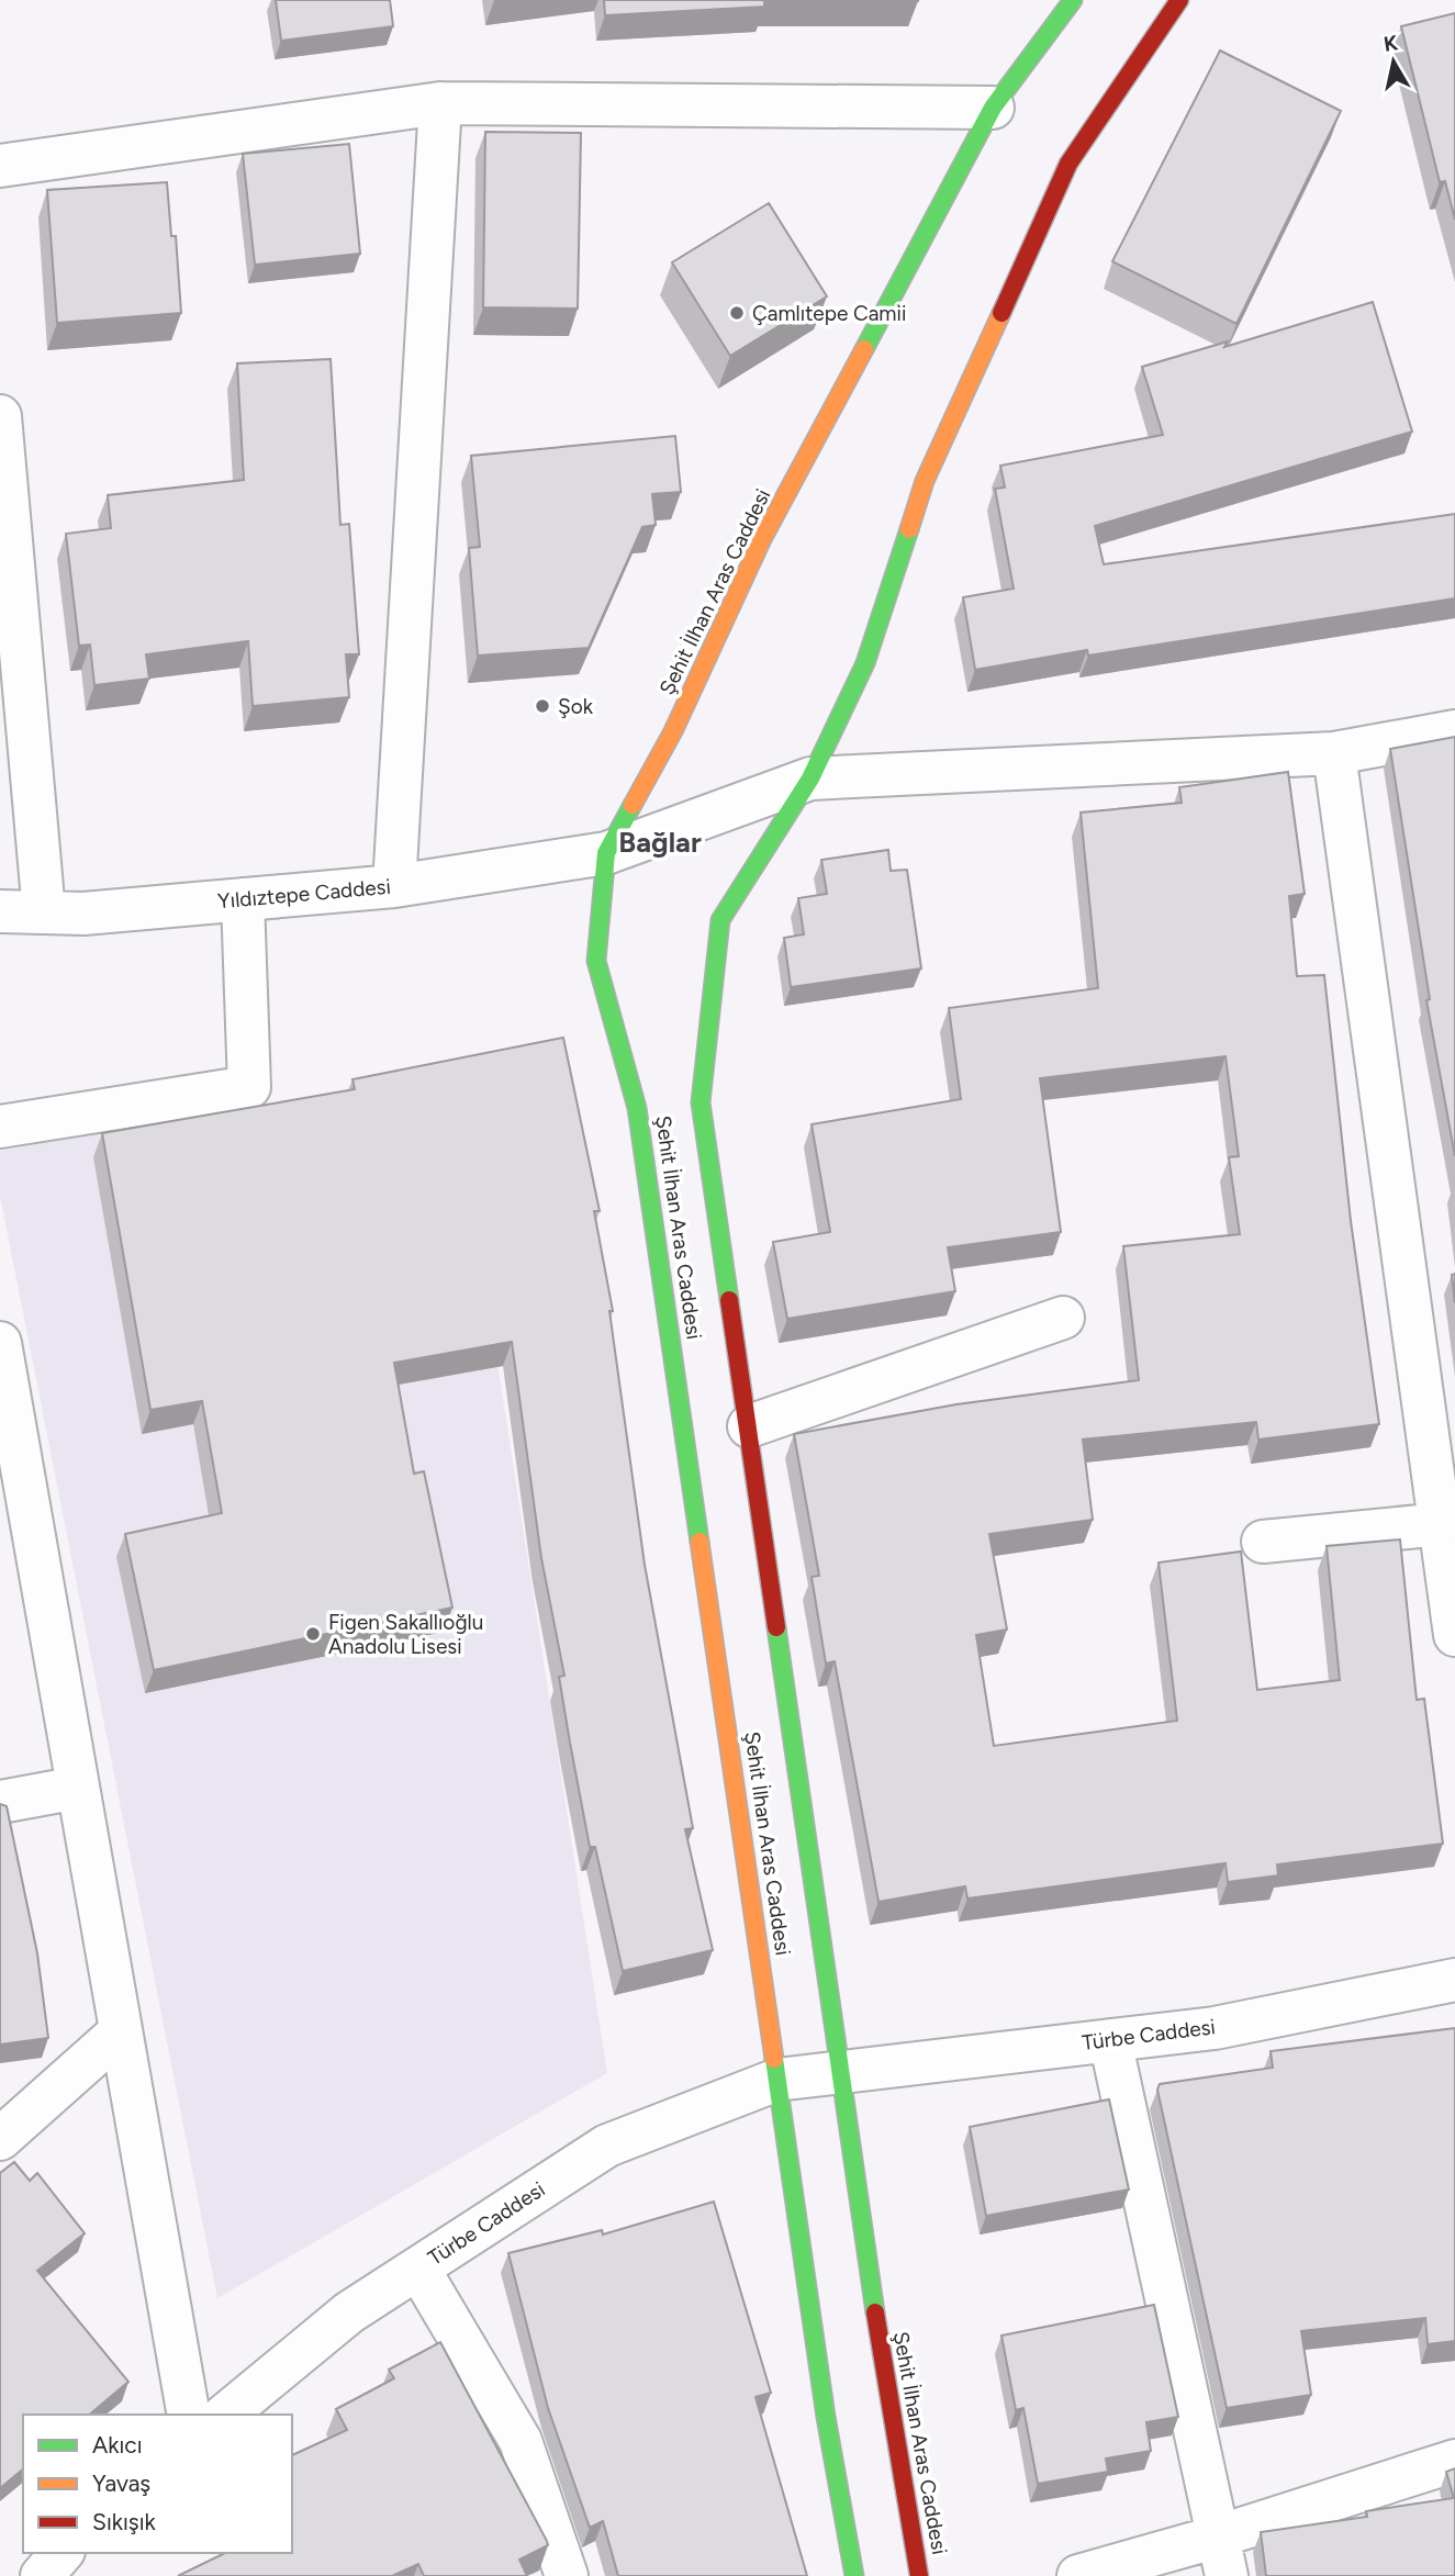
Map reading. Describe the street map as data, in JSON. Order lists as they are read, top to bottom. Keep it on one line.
{"streets":{"main road":["Şehit İlhan Aras Caddesi"],"street":["Yıldıztepe Caddesi","Türbe Caddesi"]},"crossings":[["Şehit İlhan Aras Caddesi","Yıldıztepe Caddesi"],["Şehit İlhan Aras Caddesi","Türbe Caddesi"]],"districts":["Bağlar"],"places":["Çamlıtepe Camii","Şok","Figen Sakallıoğlu Anadolu Lisesi"],"legend":["Akıcı","Yavaş","Sıkışık"],"north":"top"}
